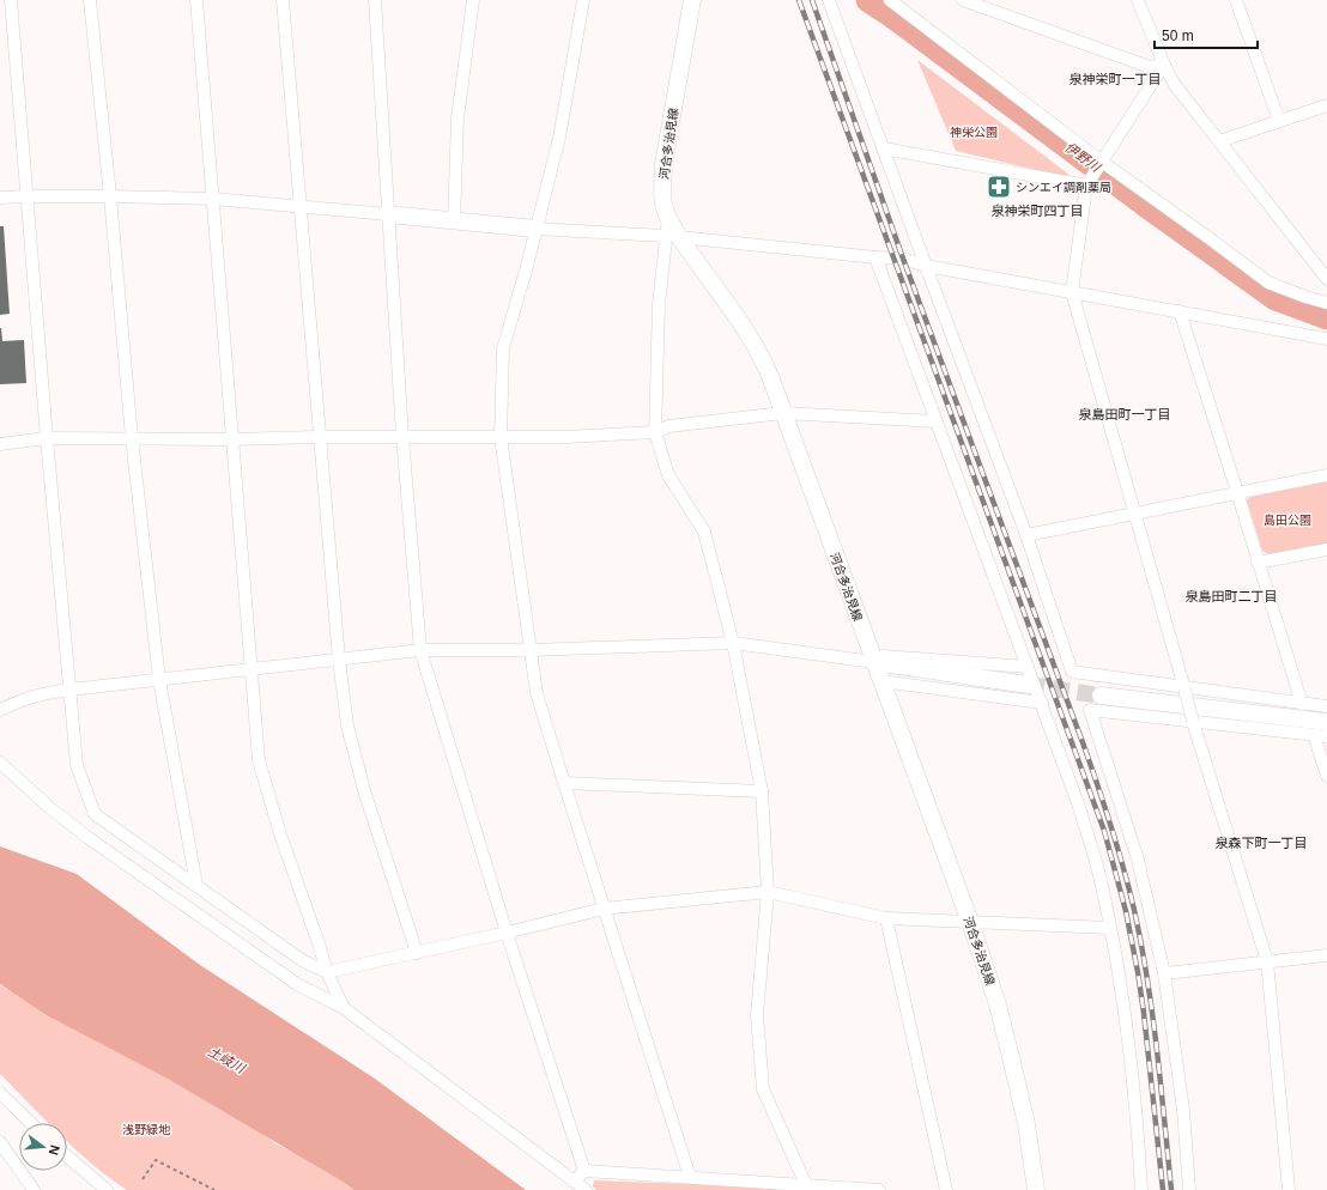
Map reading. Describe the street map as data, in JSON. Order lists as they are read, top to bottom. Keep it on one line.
{"streets":{"main road":["河合多治見線"]},"districts":["泉神栄町一丁目","泉神栄町四丁目","泉島田町一丁目","泉島田町二丁目","泉森下町一丁目"],"water":["伊野川","土岐川"],"parks":["神栄公園","島田公園","浅野緑地"],"places":{"pharmacy":["シンエイ調剤薬局"]},"scale_bar":"50 m","north":"right"}
